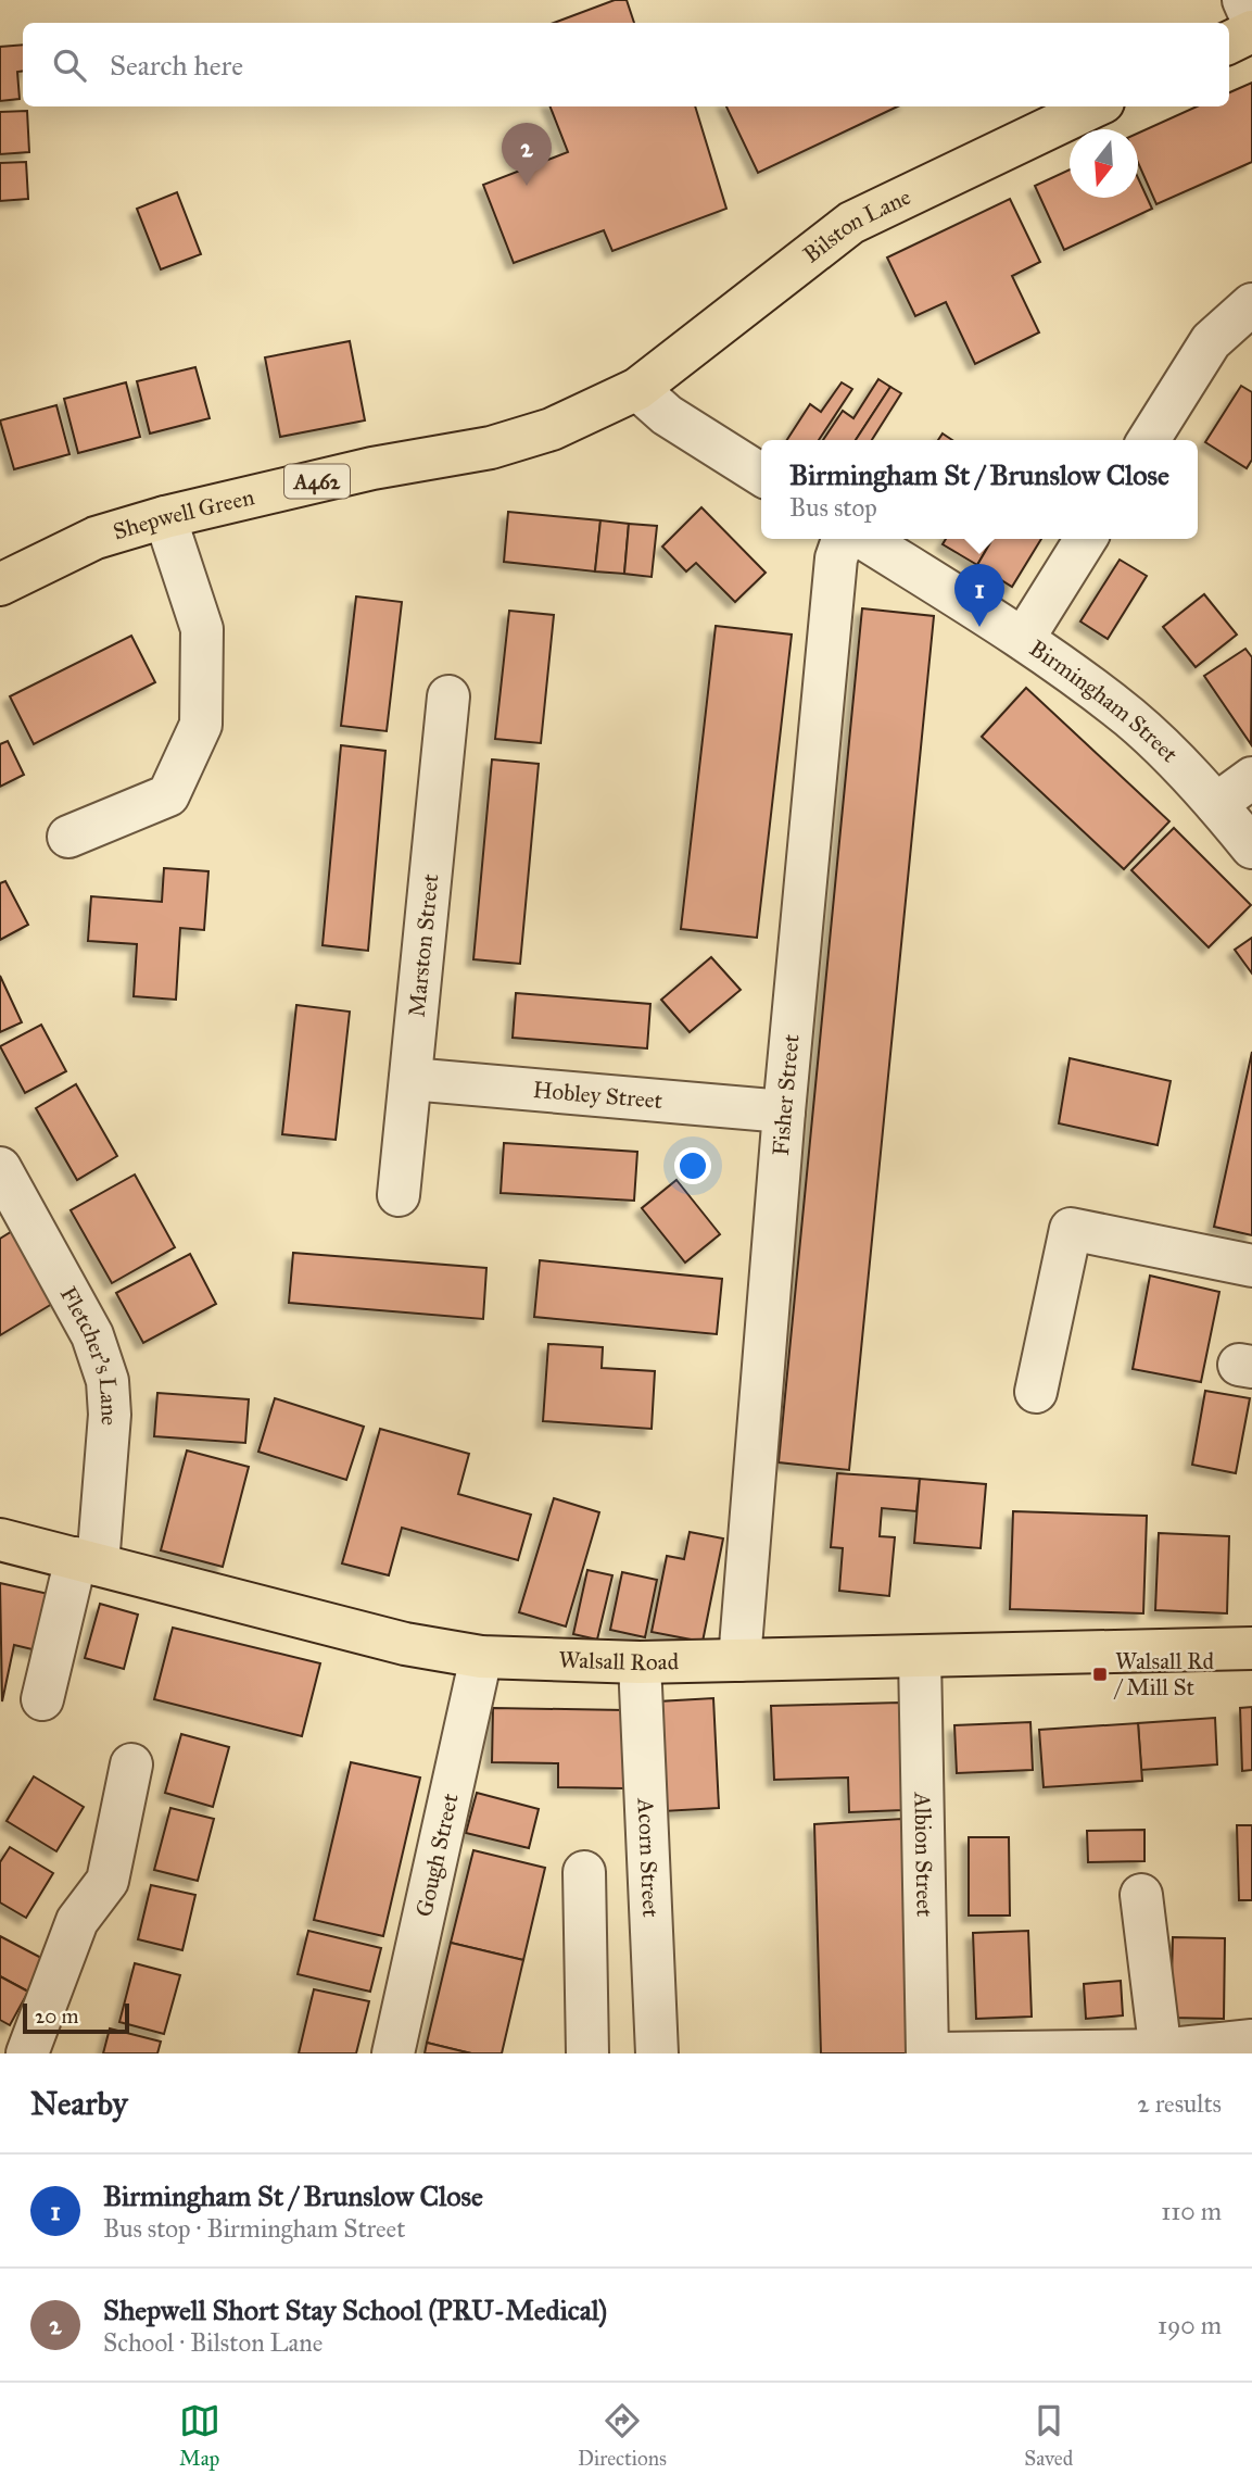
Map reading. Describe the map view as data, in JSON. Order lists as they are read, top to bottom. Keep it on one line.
{"streets":{"main road":["Bilston Lane","A462","Shepwell Green","Walsall Road"],"street":["Birmingham Street","Marston Street","Hobley Street","Fisher Street","Fletcher's Lane","Gough Street","Albion Street","Acorn Street"]},"crossings":[["Bilston Lane","Shepwell Green"],["Marston Street","Hobley Street"],["Hobley Street","Fisher Street"],["Fisher Street","Walsall Road"],["Fletcher's Lane","Walsall Road"],["Walsall Road","Gough Street"],["Walsall Road","Albion Street"],["Walsall Road","Acorn Street"]],"places":{"transit":["Walsall Rd / Mill St"]},"scale_bar":"20 m","north":"bottom","page":{"search":"Search here","pins":["2","1"],"popup":["Birmingham St / Brunslow Close","Bus stop"],"scale":"20 m","heading":["Nearby","2 results"],"list":[{"mark":"1","name":"Birmingham St / Brunslow Close","note":"Bus stop · Birmingham Street","value":"110 m"},{"mark":"2","name":"Shepwell Short Stay School (PRU-Medical)","note":"School · Bilston Lane","value":"190 m"}],"nav":["Map","Directions","Saved"]}}
